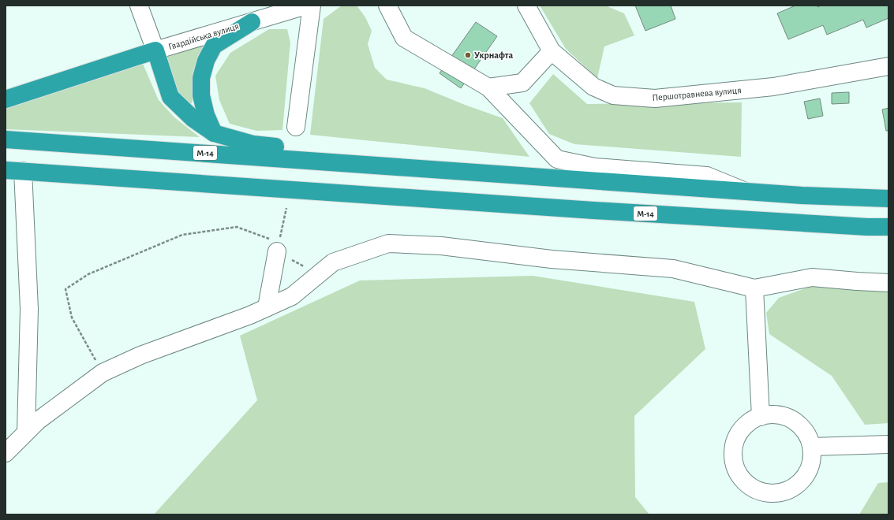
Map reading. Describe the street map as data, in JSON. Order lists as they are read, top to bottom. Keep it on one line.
{"streets":{"highway":["М-14"],"street":["Гвардійська вулиця","Першотравнева вулиця"]},"places":["Укрнафта"]}
